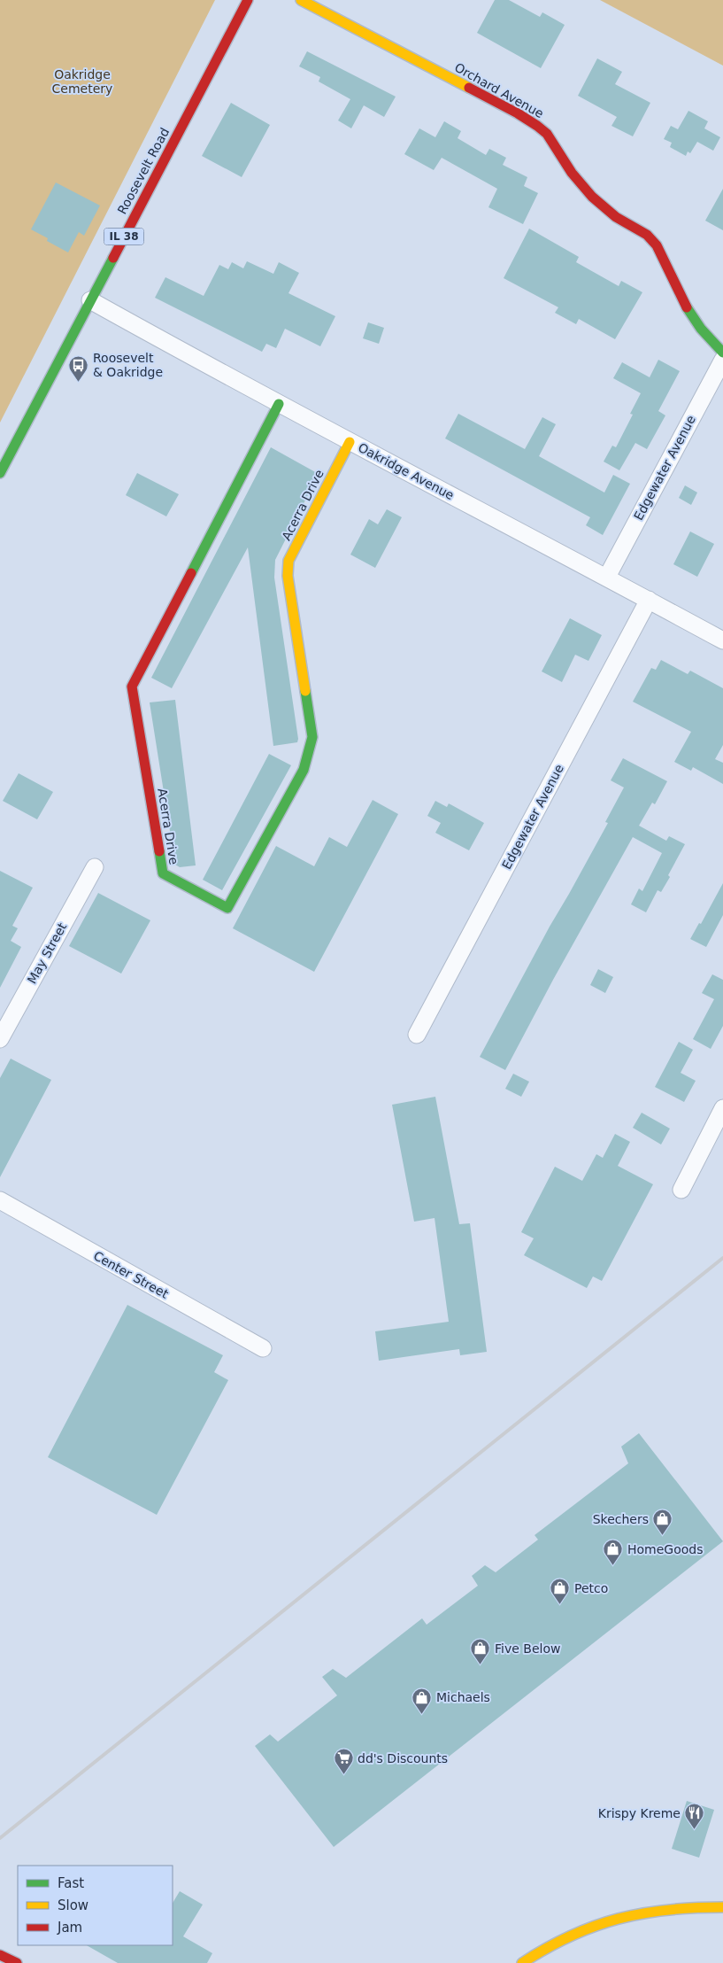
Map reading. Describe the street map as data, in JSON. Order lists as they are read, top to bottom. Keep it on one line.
{"streets":{"street":["Orchard Avenue","Roosevelt Road","IL 38","Edgewater Avenue","Oakridge Avenue","Acerra Drive","May Street","Center Street"]},"crossings":[["Roosevelt Road","Oakridge Avenue"],["Edgewater Avenue","Oakridge Avenue"],["Oakridge Avenue","Acerra Drive"]],"parks":["Oakridge Cemetery"],"places":{"bus stop":["Roosevelt & Oakridge"],"shop":["Skechers","HomeGoods","Petco","Five Below","Michaels"],"supermarket":["dd's Discounts"],"restaurant":["Krispy Kreme"]},"legend":["Fast","Slow","Jam"]}
